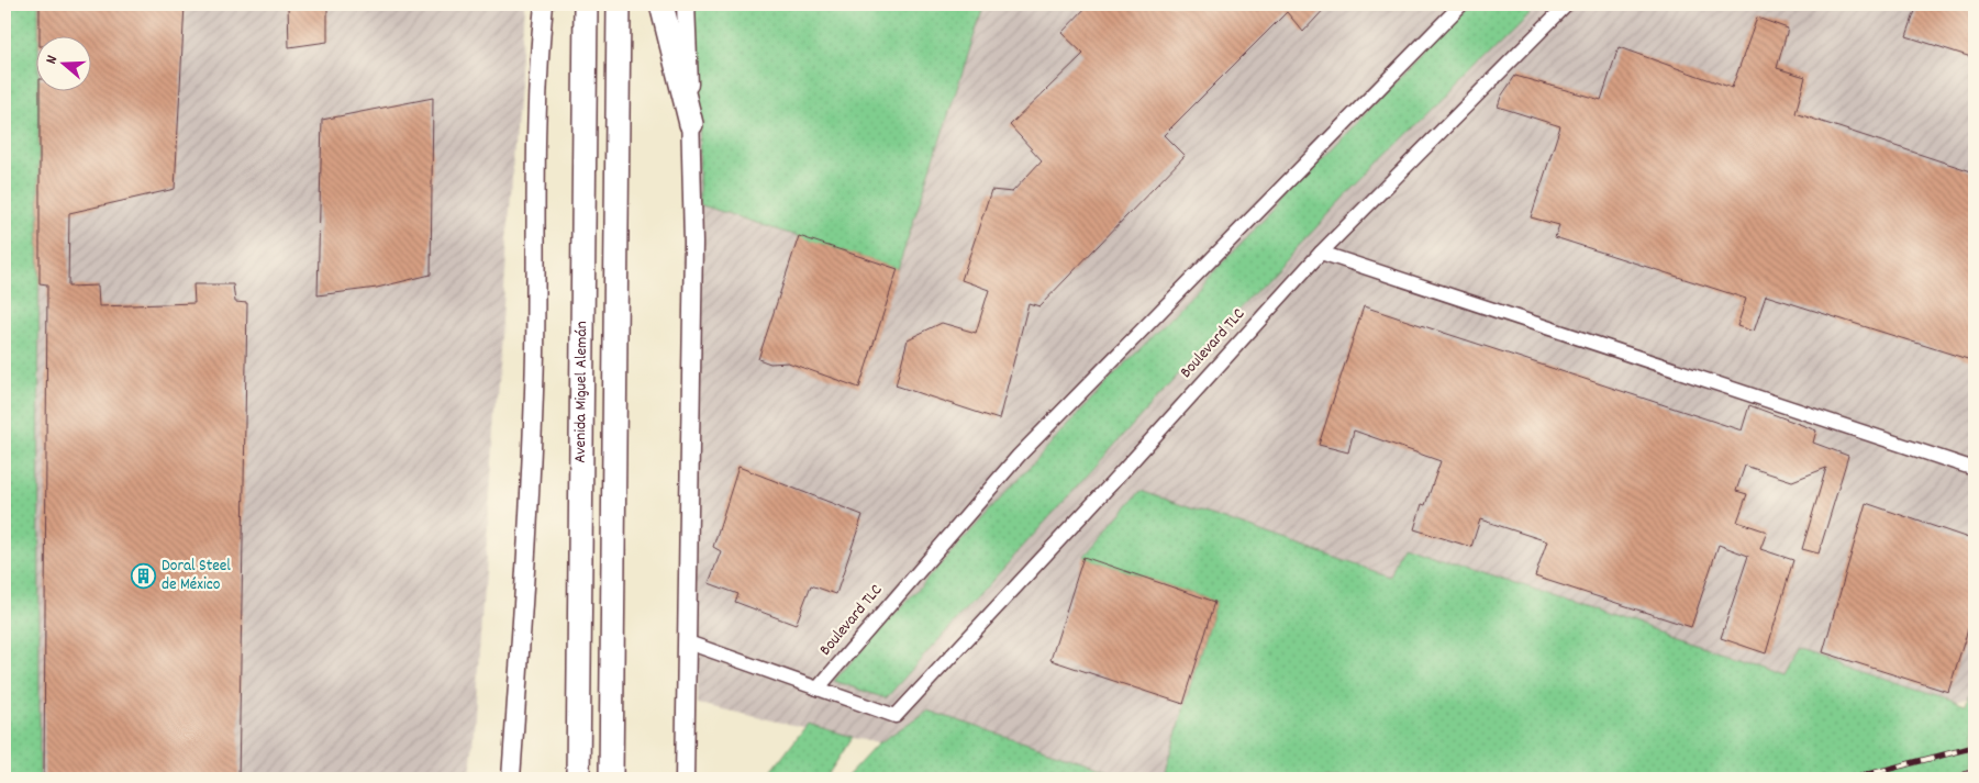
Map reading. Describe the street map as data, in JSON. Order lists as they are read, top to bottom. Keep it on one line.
{"streets":{"highway":["Avenida Miguel Alemán"],"street":["Boulevard TLC"]},"places":{"building":["Doral Steel de México"]},"north":"left"}
